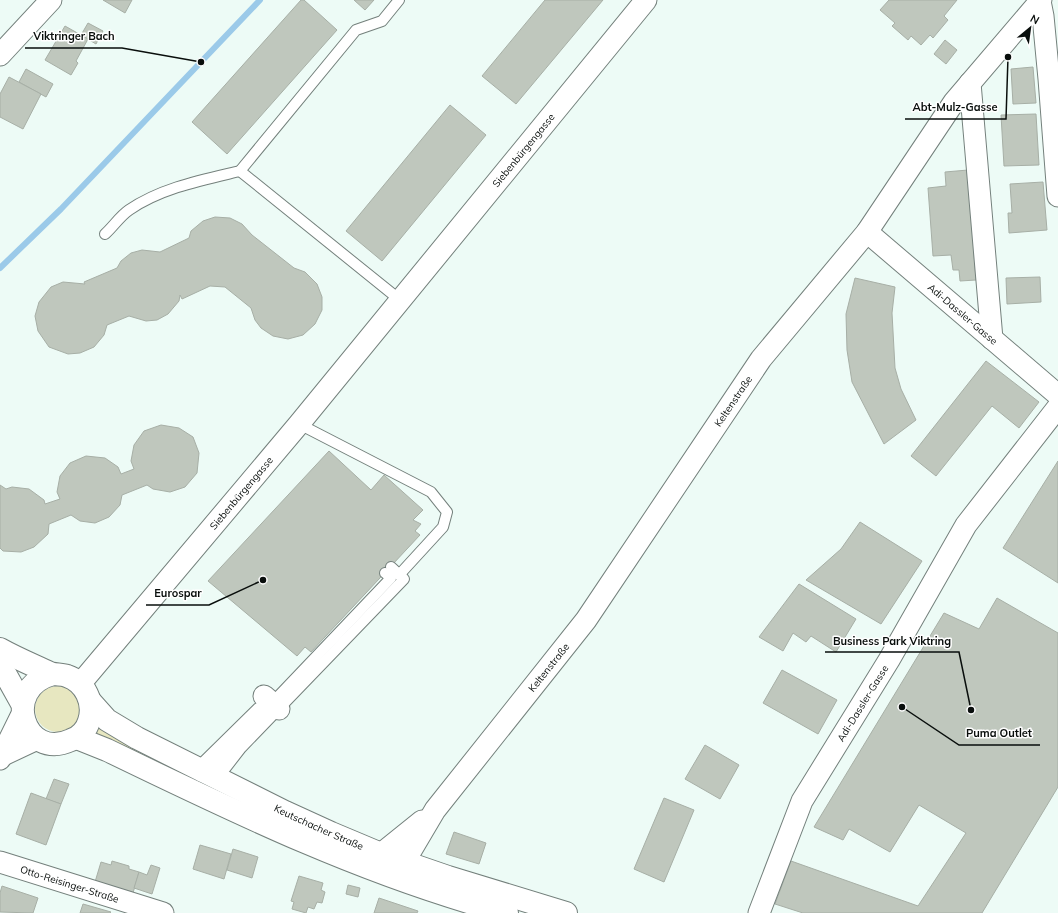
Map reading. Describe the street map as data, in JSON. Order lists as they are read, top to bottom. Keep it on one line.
{"streets":{"main road":["Keutschacher Straße"],"street":["Siebenbürgengasse","Adi-Dassler-Gasse","Keltenstraße","Otto-Reisinger-Straße"]},"crossings":[["Siebenbürgengasse","Keutschacher Straße"],["Adi-Dassler-Gasse","Keltenstraße"],["Keltenstraße","Keutschacher Straße"]],"places":["Abt-Mulz-Gasse","Viktringer Bach","Eurospar","Puma Outlet","Business Park Viktring"],"north":"top right"}
